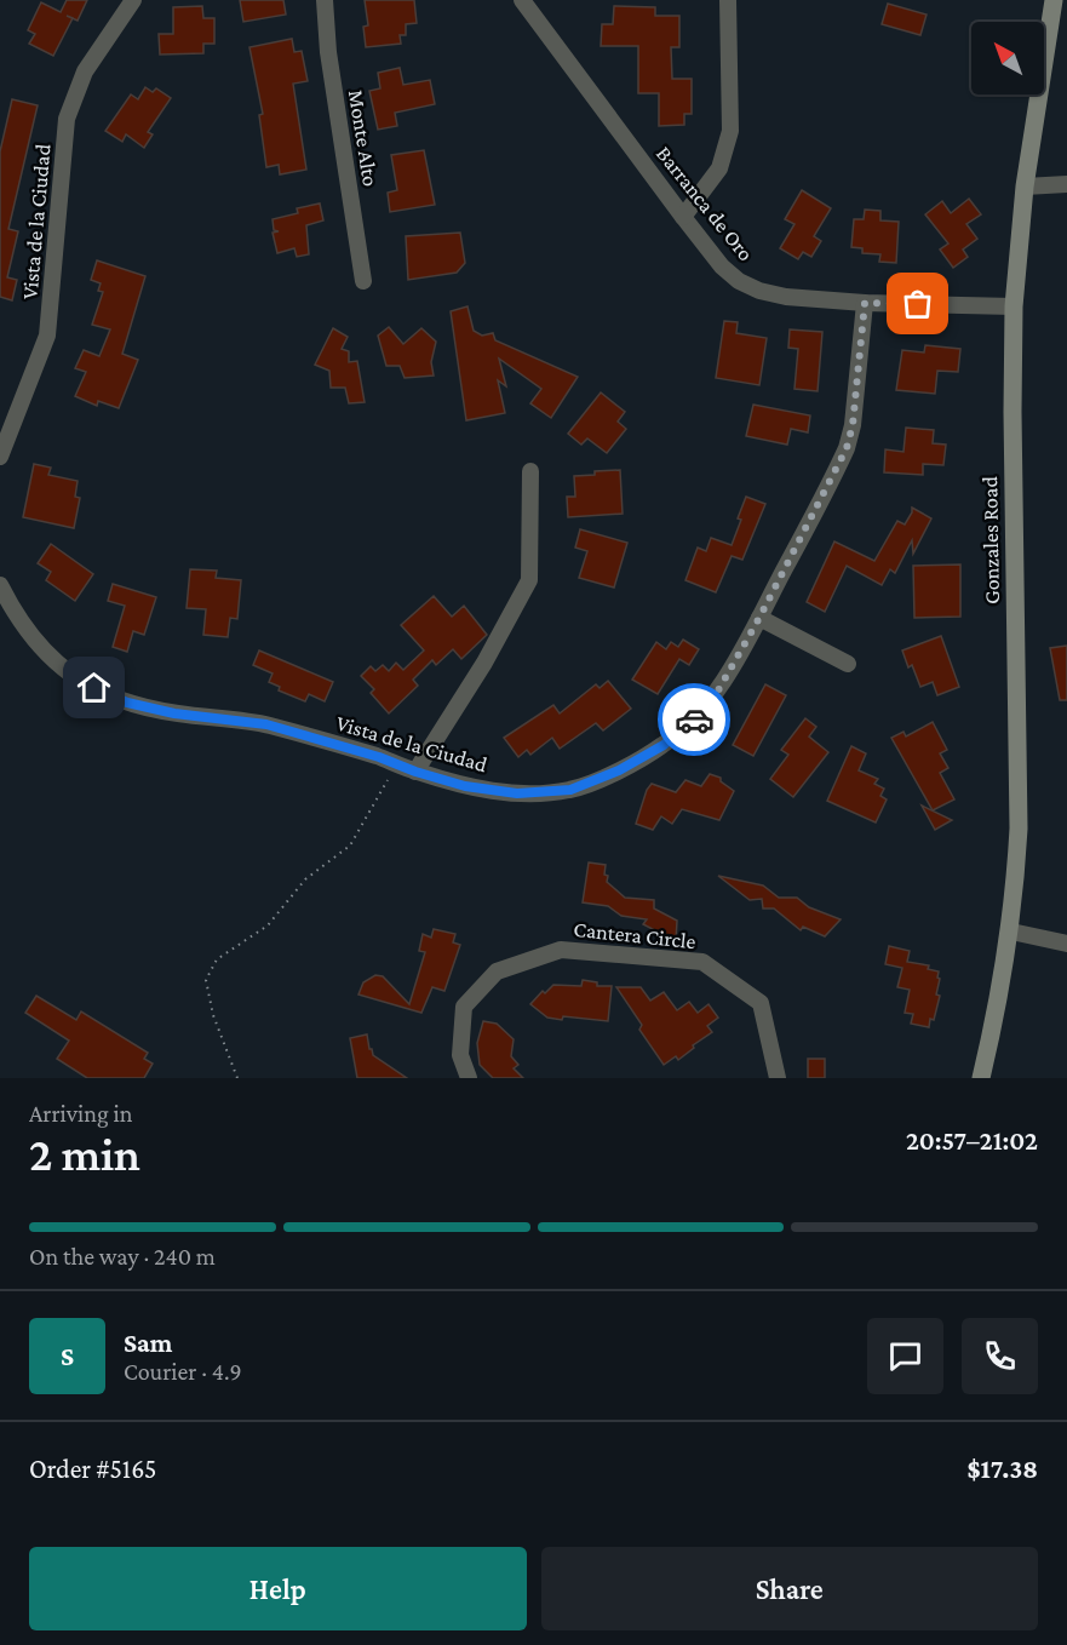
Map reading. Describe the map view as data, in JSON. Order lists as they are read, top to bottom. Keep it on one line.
{"streets":{"street":["Monte Alto","Barranca de Oro","Vista de la Ciudad","Gonzales Road","Cantera Circle"]},"crossings":[["Barranca de Oro","Vista de la Ciudad"],["Barranca de Oro","Gonzales Road"]],"north":"top left","page":{"heading":["2 min","Arriving in","20:57–21:02"],"panel":["Sam","Courier · 4.9","Order #5165","$17.38"],"bar":"On the way · 240 m","round":"S","buttons":["Help","Share"]}}
